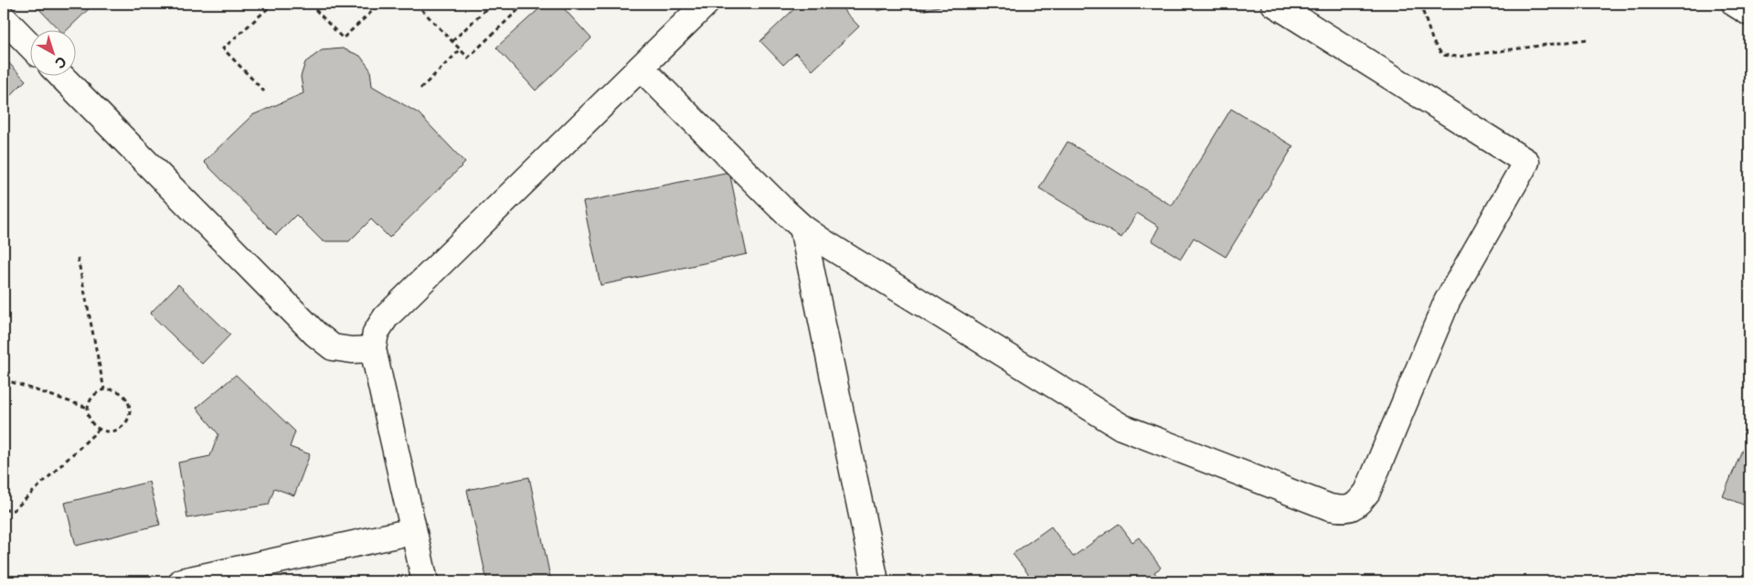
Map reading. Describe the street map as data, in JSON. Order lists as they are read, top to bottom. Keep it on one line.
{"north":"bottom right"}
